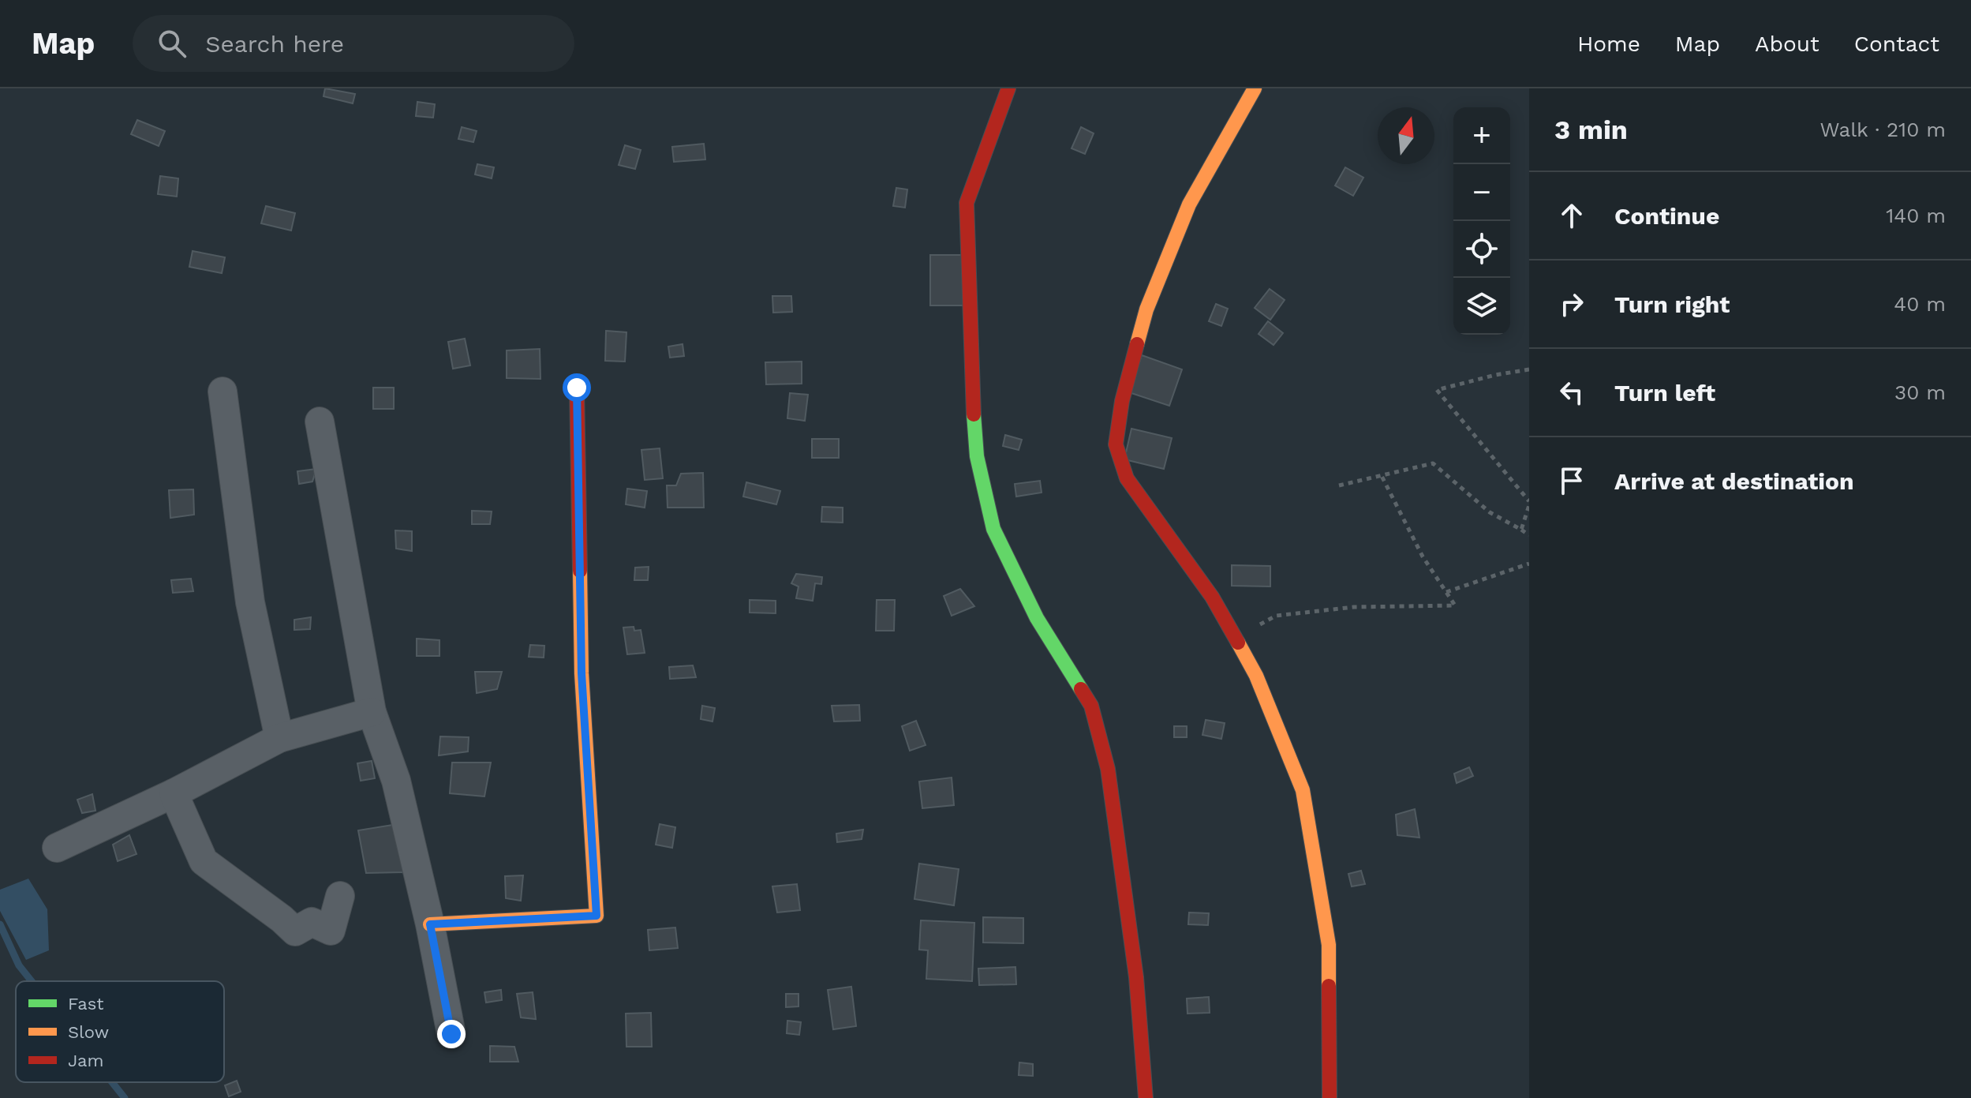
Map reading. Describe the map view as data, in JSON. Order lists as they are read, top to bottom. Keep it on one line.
{"legend":["Fast","Slow","Jam"],"north":"top","page":{"header":"Map","search":"Search here","nav":["Home","Map","About","Contact"],"heading":["3 min","Walk · 210 m"],"map_buttons":["+","−"],"list":[["Continue","140 m"],["Turn right","40 m"],["Turn left","30 m"],"Arrive at destination"]}}
